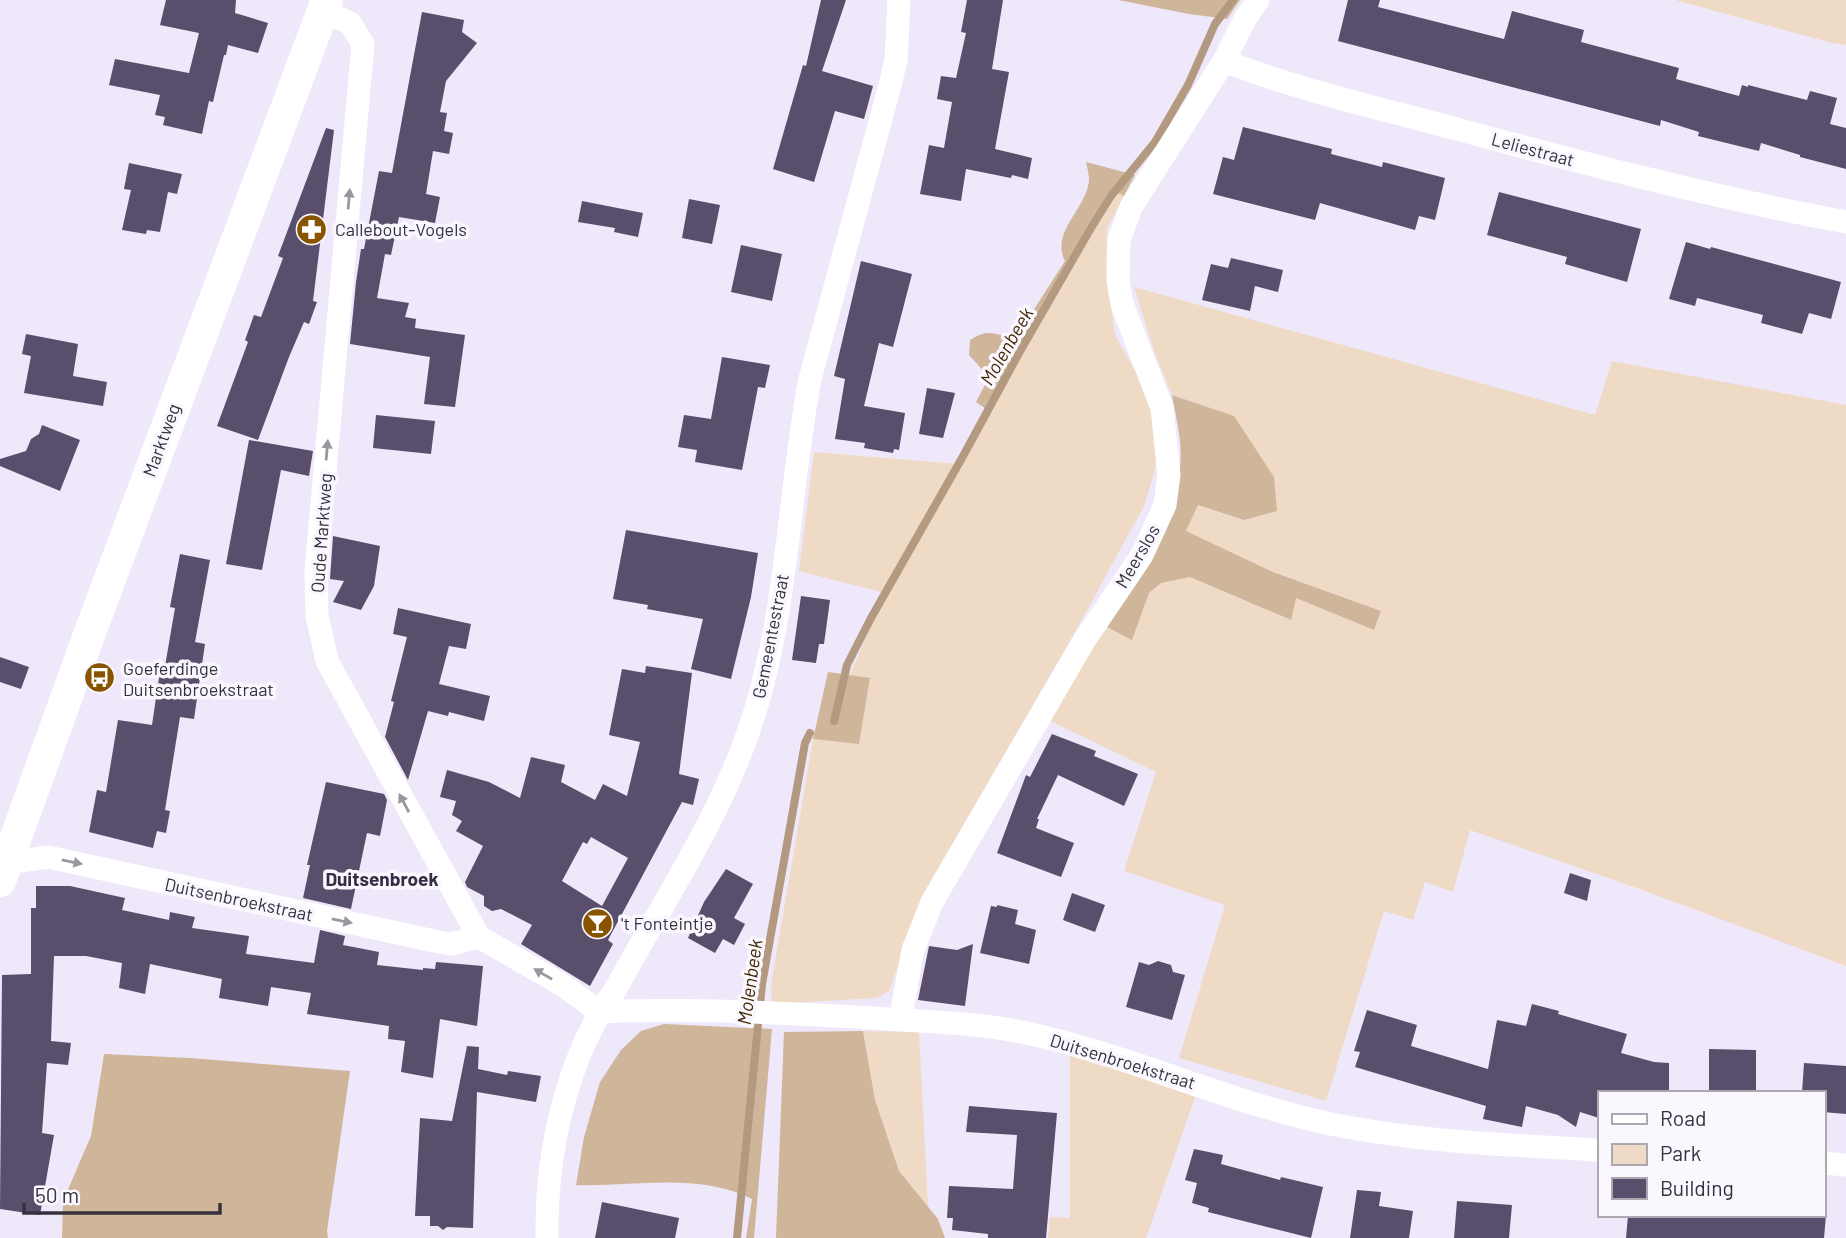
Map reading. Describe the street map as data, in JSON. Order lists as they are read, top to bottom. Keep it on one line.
{"streets":{"street":["Leliestraat","Marktweg","Oude Marktweg","Meerslos","Gemeentestraat","Duitsenbroekstraat"]},"crossings":[["Leliestraat","Meerslos"],["Marktweg","Oude Marktweg"],["Marktweg","Duitsenbroekstraat"],["Oude Marktweg","Duitsenbroekstraat"],["Meerslos","Duitsenbroekstraat"],["Gemeentestraat","Duitsenbroekstraat"]],"one_way":["Oude Marktweg"],"districts":["Duitsenbroek"],"water":["Molenbeek"],"places":{"pharmacy":["Callebout-Vogels"],"bus stop":["Goeferdinge Duitsenbroekstraat"],"bar":["'t Fonteintje"]},"legend":["Road","Park","Building"],"scale_bar":"50 m"}
